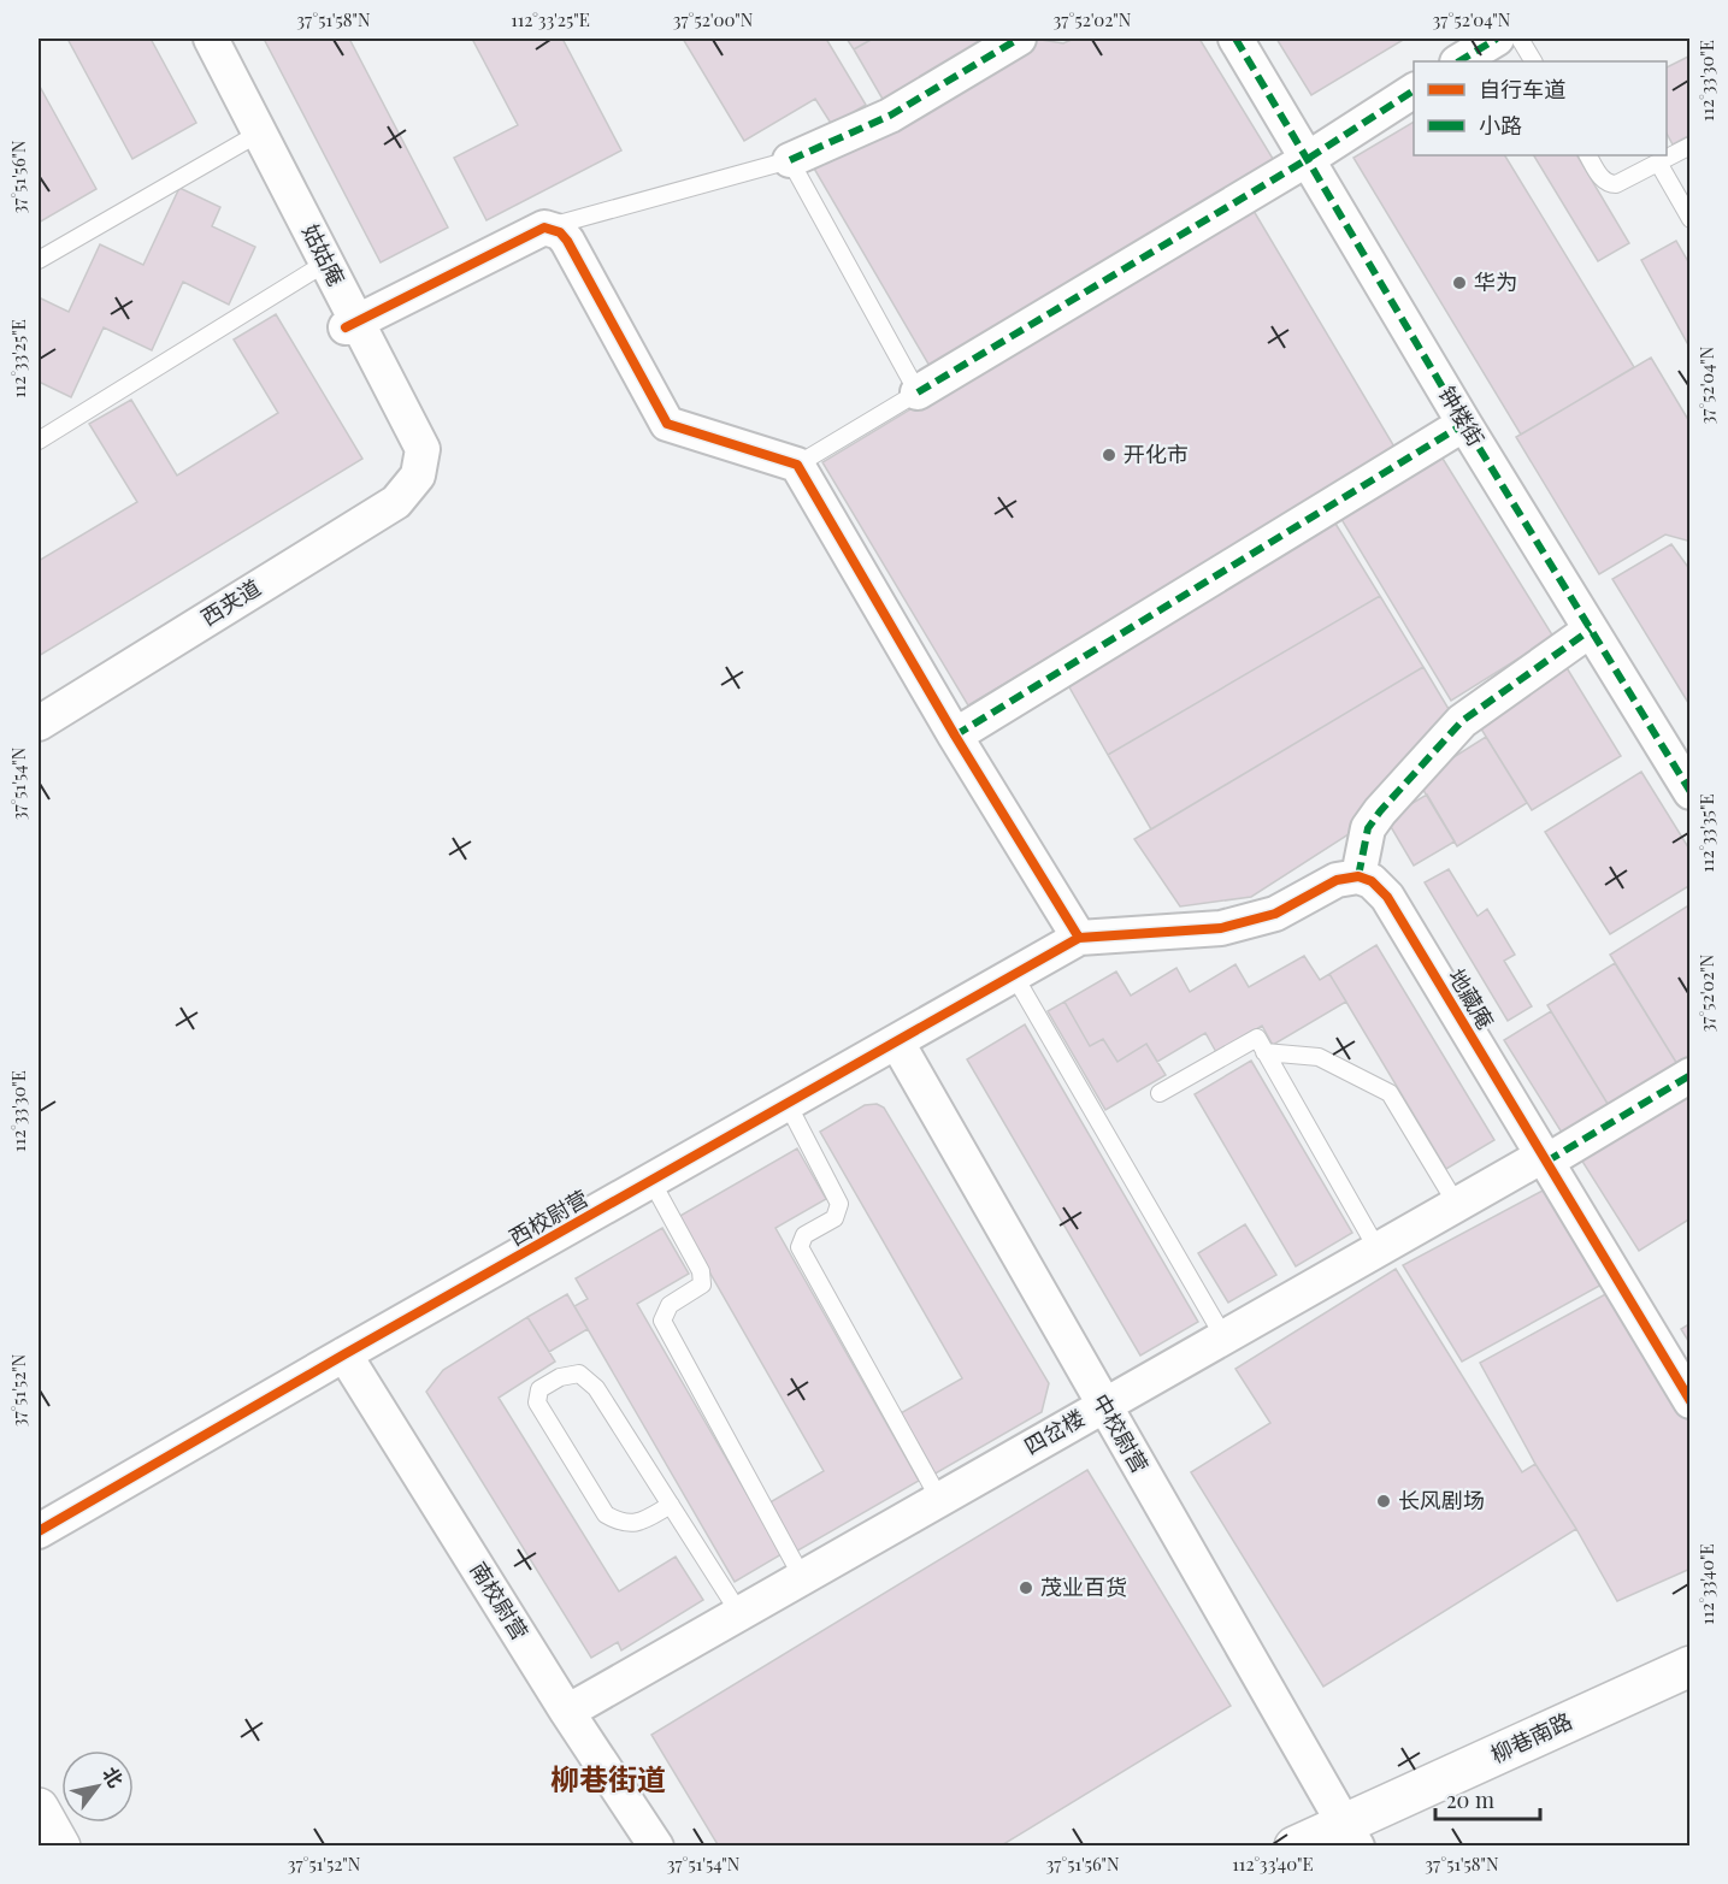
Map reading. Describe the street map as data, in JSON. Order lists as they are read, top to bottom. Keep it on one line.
{"streets":{"street":["姑姑庵","钟楼街","西夹道","地藏庵","西校尉营","四岔楼","中校尉营","南校尉营","柳巷南路"]},"crossings":[["姑姑庵","西夹道"],["地藏庵","四岔楼"],["西校尉营","中校尉营"],["西校尉营","南校尉营"],["四岔楼","中校尉营"],["四岔楼","南校尉营"],["中校尉营","柳巷南路"]],"districts":["柳巷街道"],"places":["华为","开化市","长风剧场","茂业百货"],"legend":["自行车道","小路"],"scale_bar":"20 m","north":"top right","coordinates":["37°51'58\"N","112°33'25\"E","37°52'00\"N","37°52'02\"N","37°52'04\"N","112°33'30\"E","37°51'56\"N","37°51'54\"N","112°33'35\"E","37°51'52\"N","112°33'40\"E"]}
